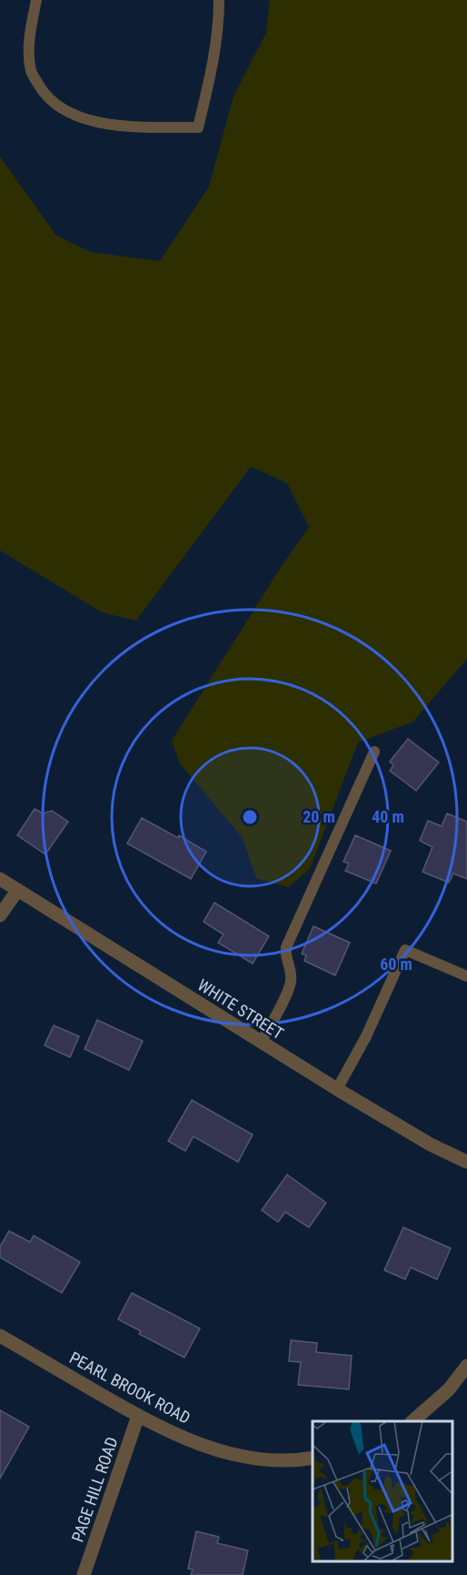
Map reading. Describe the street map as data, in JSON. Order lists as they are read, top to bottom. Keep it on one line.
{"streets":{"street":["WHITE STREET","PEARL BROOK ROAD","PAGE HILL ROAD"]},"crossings":[["PEARL BROOK ROAD","PAGE HILL ROAD"]],"rings":["20 m","40 m","60 m"]}
